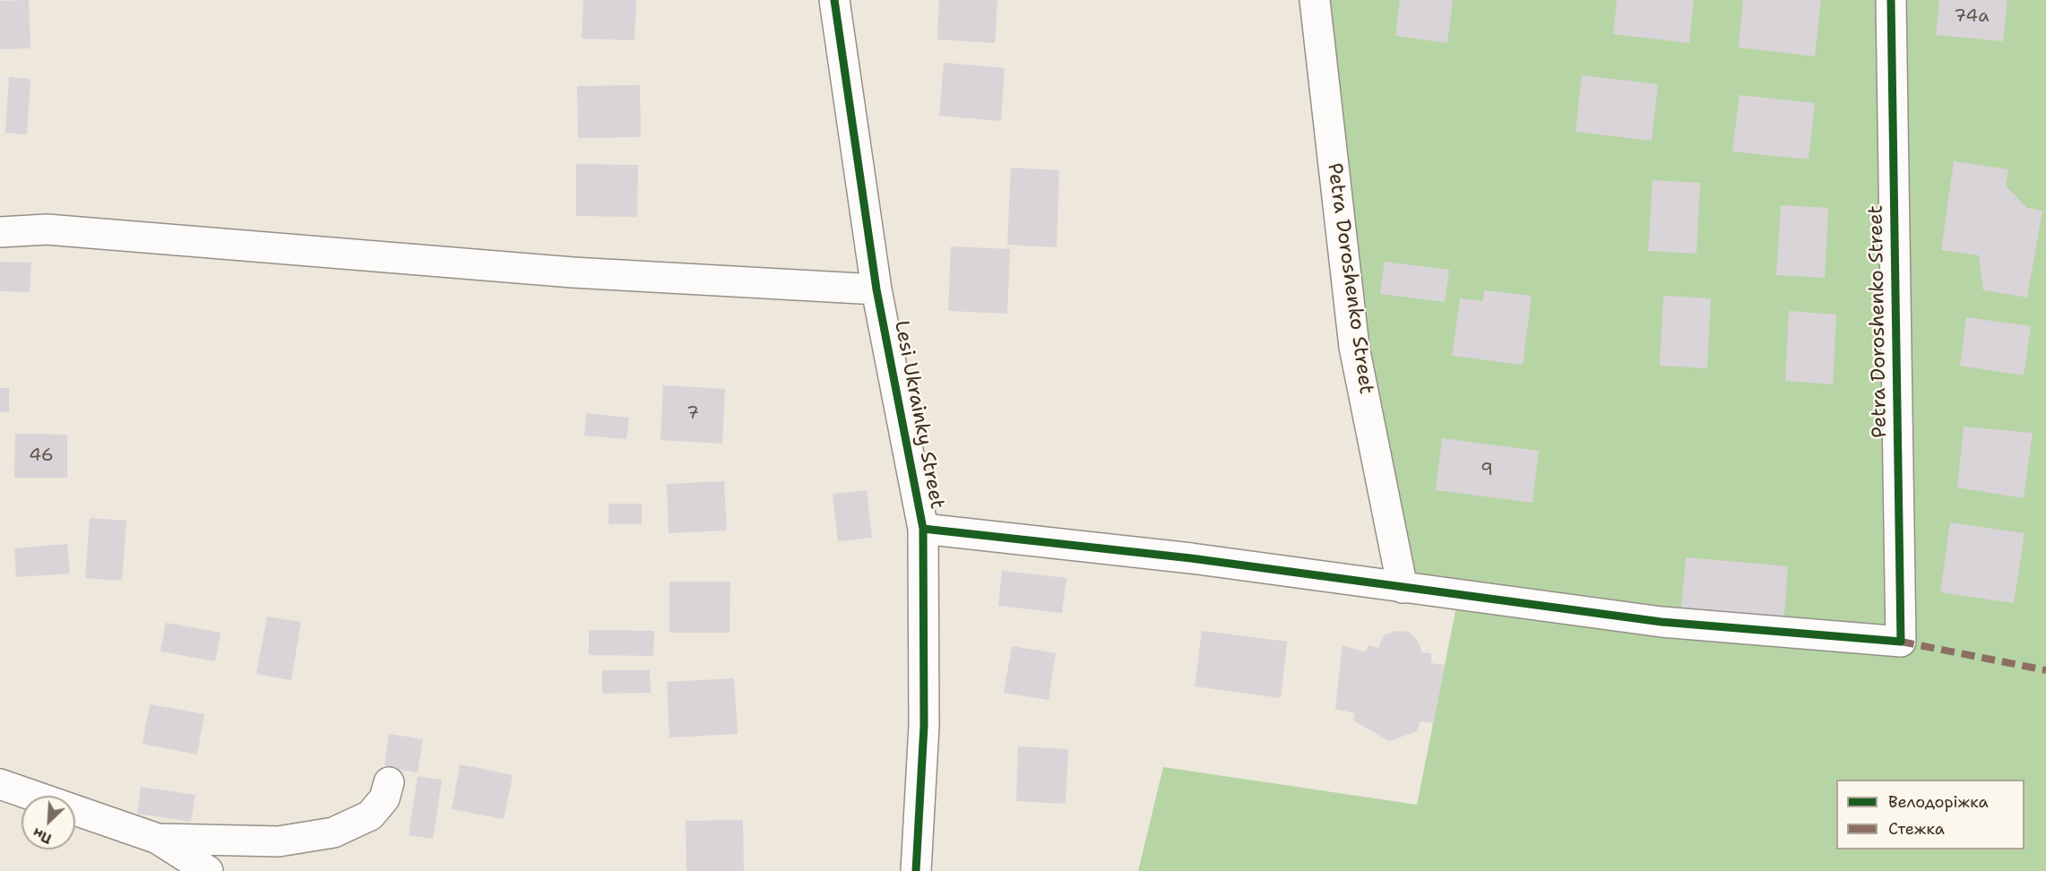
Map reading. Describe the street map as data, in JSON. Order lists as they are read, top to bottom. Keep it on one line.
{"streets":{"street":["Petra Doroshenko Street","Lesi Ukrainky Street"]},"house_numbers":["74а","7","46","9"],"legend":["Велодоріжка","Стежка"],"north":"bottom left"}
